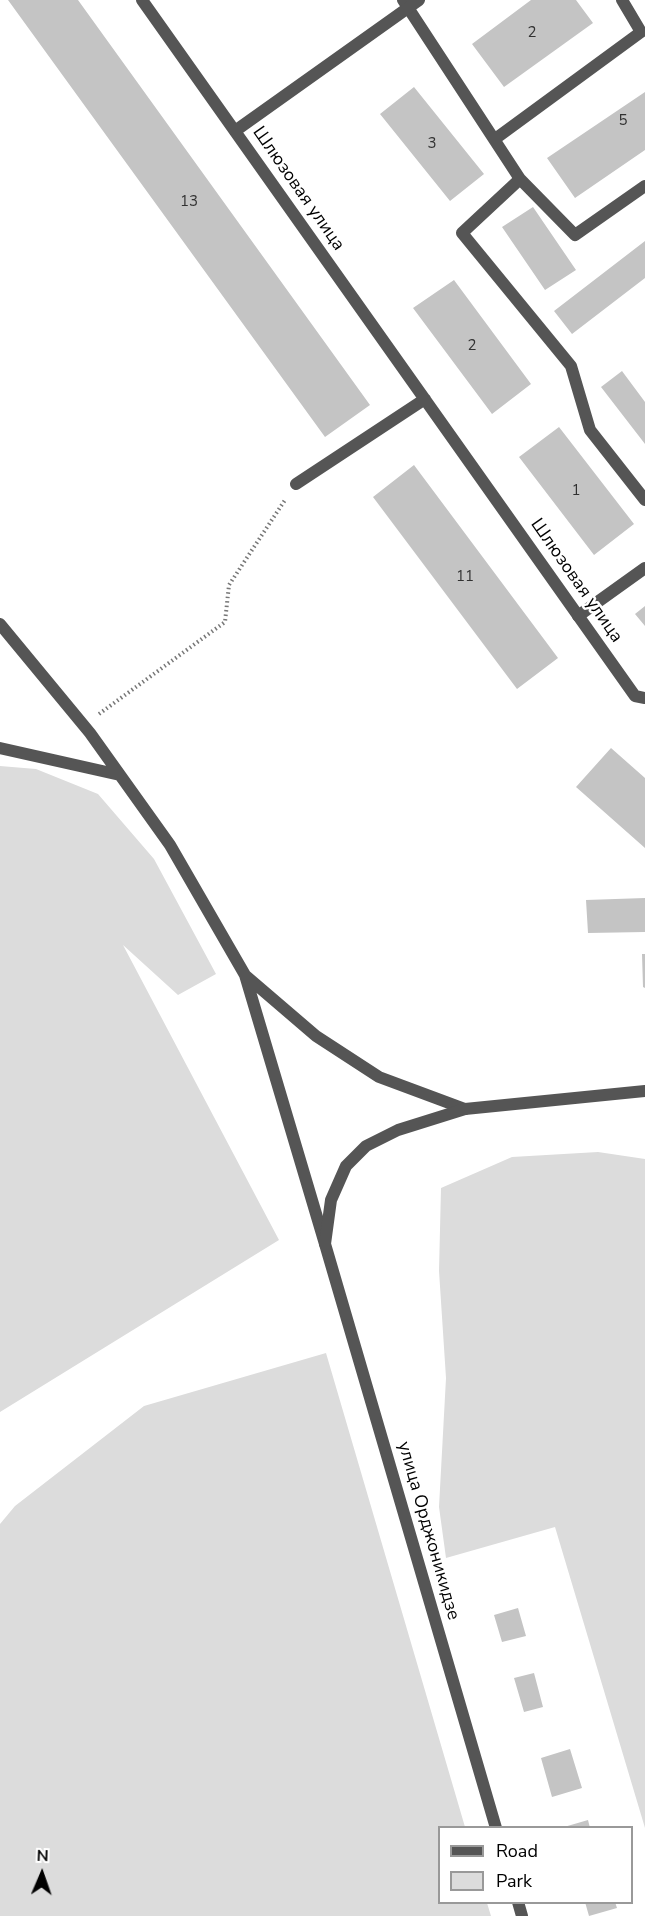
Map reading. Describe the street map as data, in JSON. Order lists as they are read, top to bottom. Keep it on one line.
{"streets":{"street":["Шлюзовая улица","улица Орджоникидзе"]},"house_numbers":["2","5","3","13","2","1","11"],"legend":["Road","Park"],"north":"top"}
